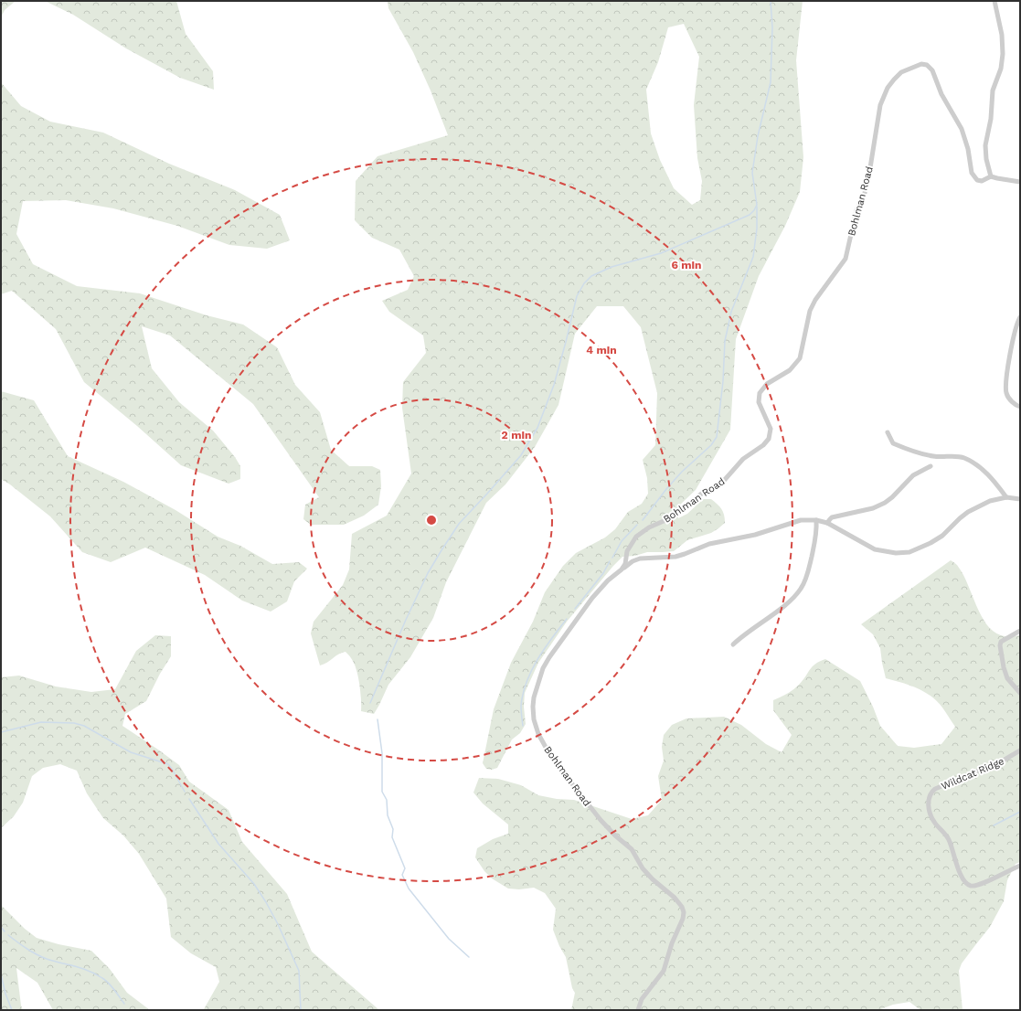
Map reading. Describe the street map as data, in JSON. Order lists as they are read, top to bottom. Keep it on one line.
{"streets":{"street":["Bohlman Road","Wildcat Ridge"]},"rings":["6 min","4 min","2 min"]}
